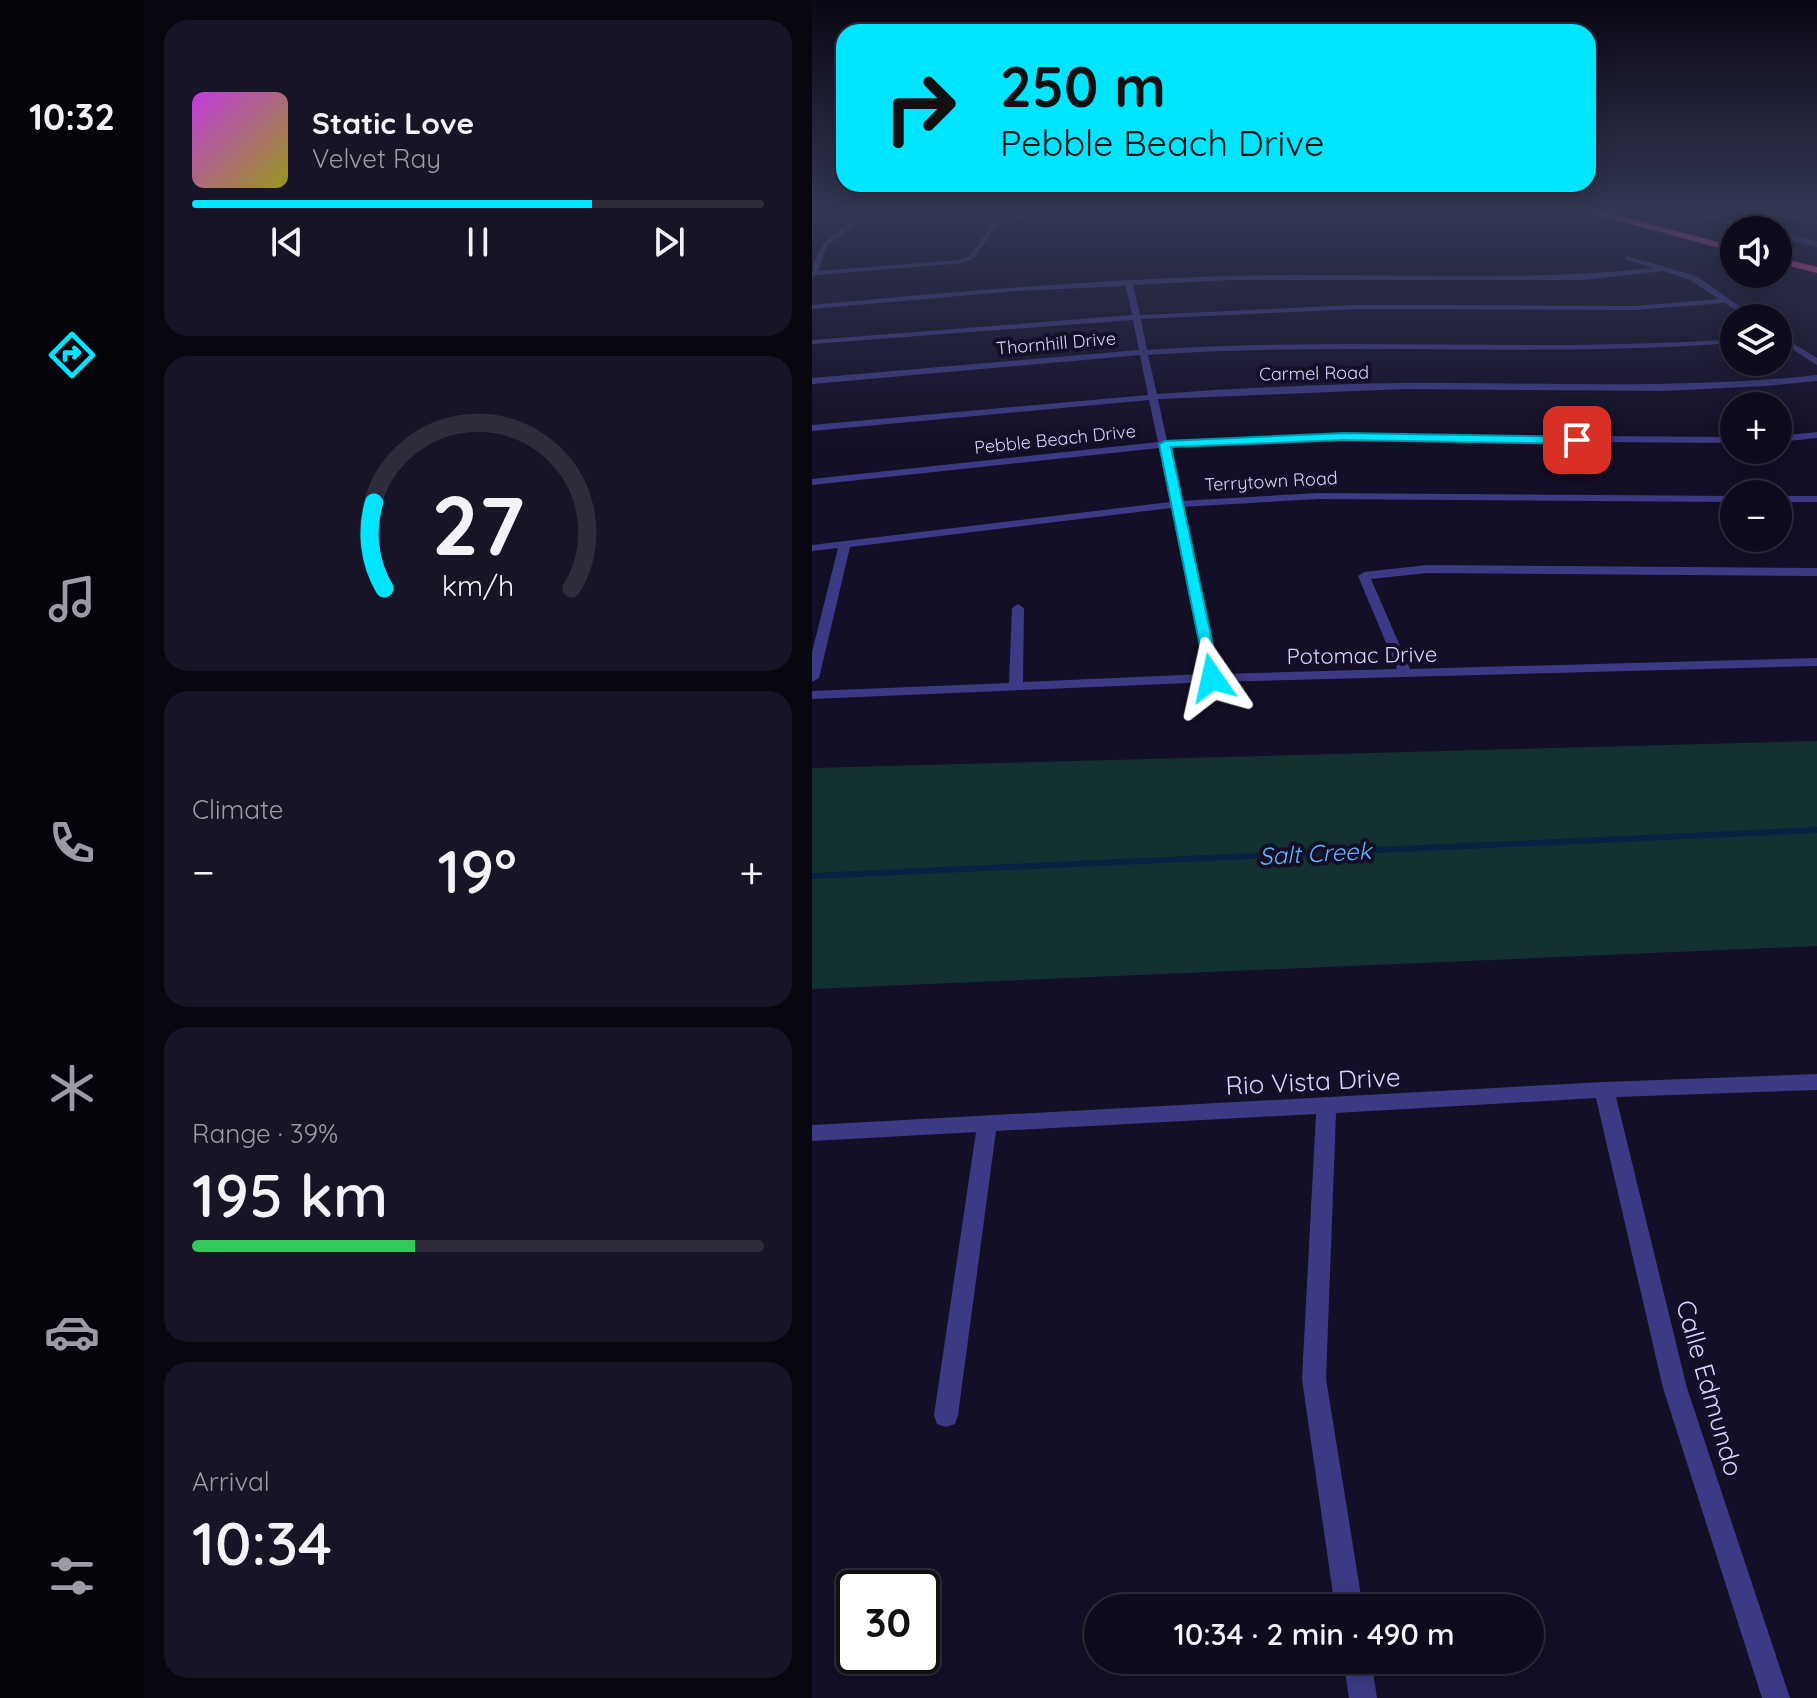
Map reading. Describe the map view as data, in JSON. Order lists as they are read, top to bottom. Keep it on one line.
{"streets":{"street":["Thornhill Drive","Carmel Road","Pebble Beach Drive","Terrytown Road","Potomac Drive","Rio Vista Drive","Calle Edmundo"]},"crossings":[["Rio Vista Drive","Calle Edmundo"]],"water":["Salt Creek"],"page":{"tabs":"10:32","turn":["250 m","Pebble Beach Drive"],"song":["Static Love","Velvet Ray"],"map_buttons":["+","−"],"tile":["Climate",["Range · 39%","195 km"],["Arrival","10:34"]],"heat":["−","19°","+"],"limit":"30","trip":"10:34 · 2 min · 490 m","gauge":["27","km/h"]}}
